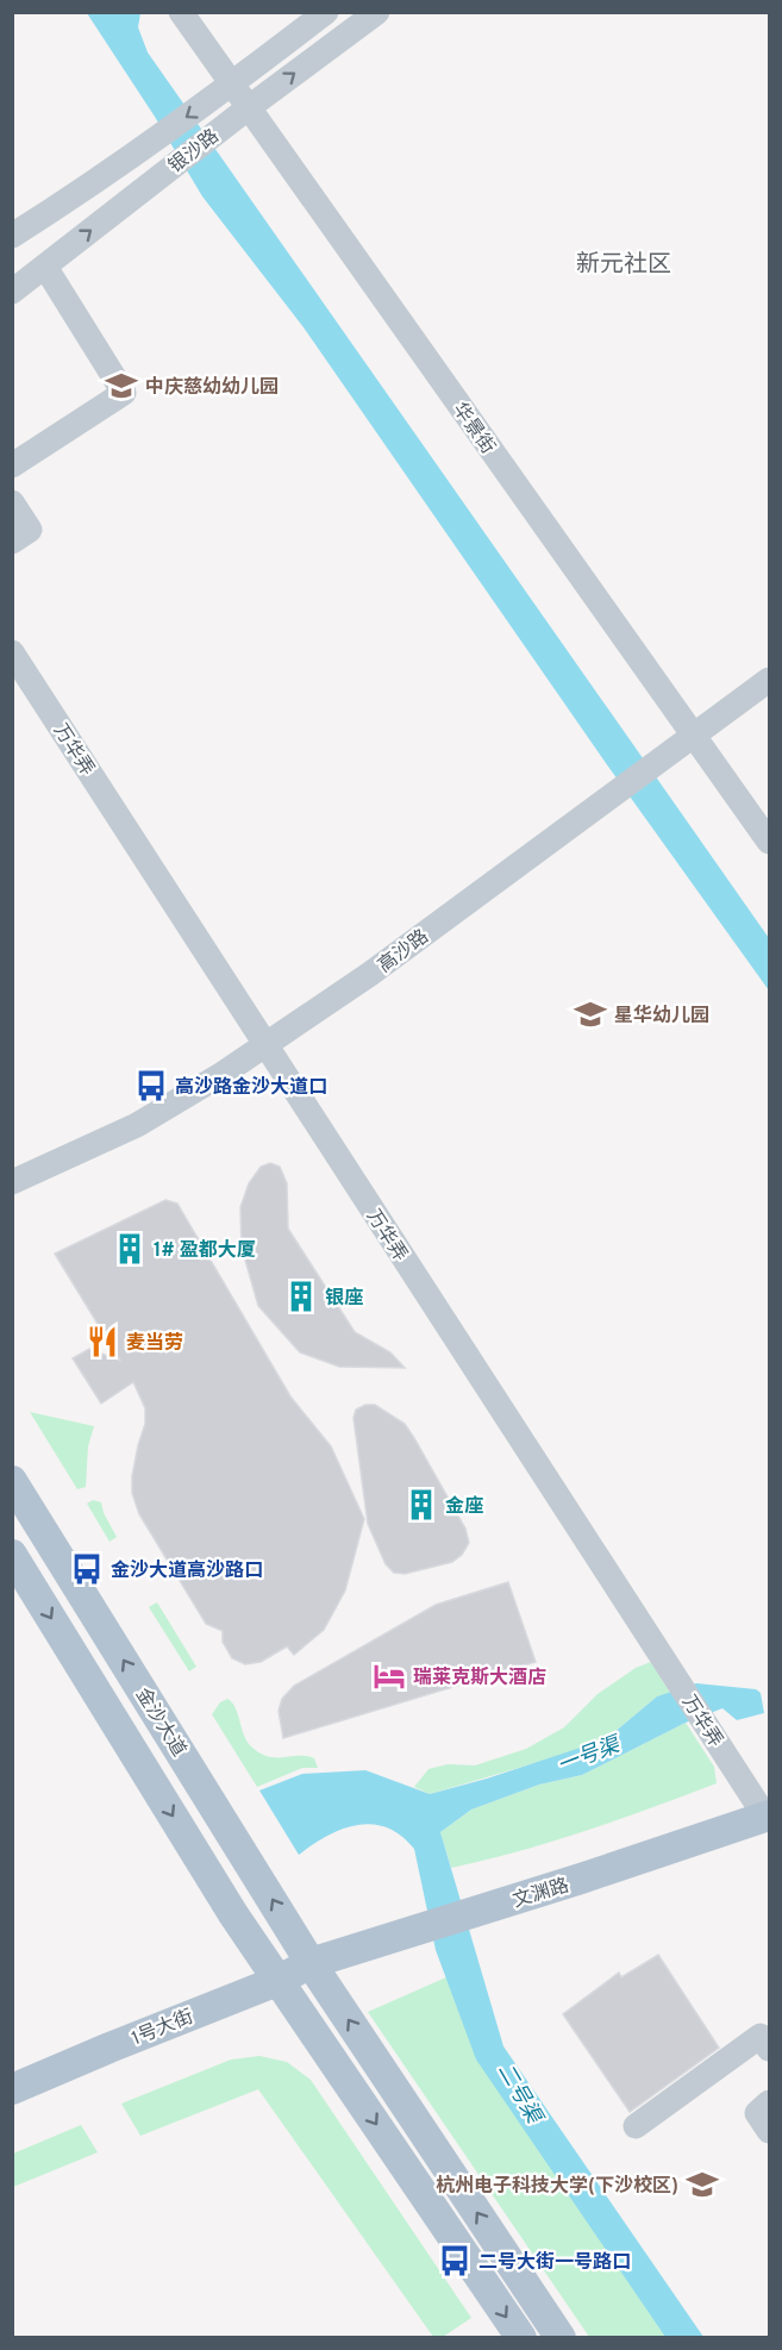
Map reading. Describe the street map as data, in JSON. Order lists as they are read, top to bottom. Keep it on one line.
{"streets":{"main road":["金沙大道","文渊路","1号大街"],"street":["银沙路","华景街","万华弄","高沙路"]},"crossings":[["银沙路","华景街"],["华景街","高沙路"],["万华弄","高沙路"],["万华弄","文渊路"],["金沙大道","文渊路"],["金沙大道","1号大街"],["文渊路","1号大街"]],"districts":["新元社区"],"water":["一号渠","二号渠"],"places":{"school or university":["中庆慈幼幼儿园","星华幼儿园","杭州电子科技大学(下沙校区)"],"bus stop":["高沙路金沙大道口","金沙大道高沙路口","二号大街一号路口"],"building":["1# 盈都大厦","银座","金座"],"restaurant":["麦当劳"],"hotel":["瑞莱克斯大酒店"]}}
